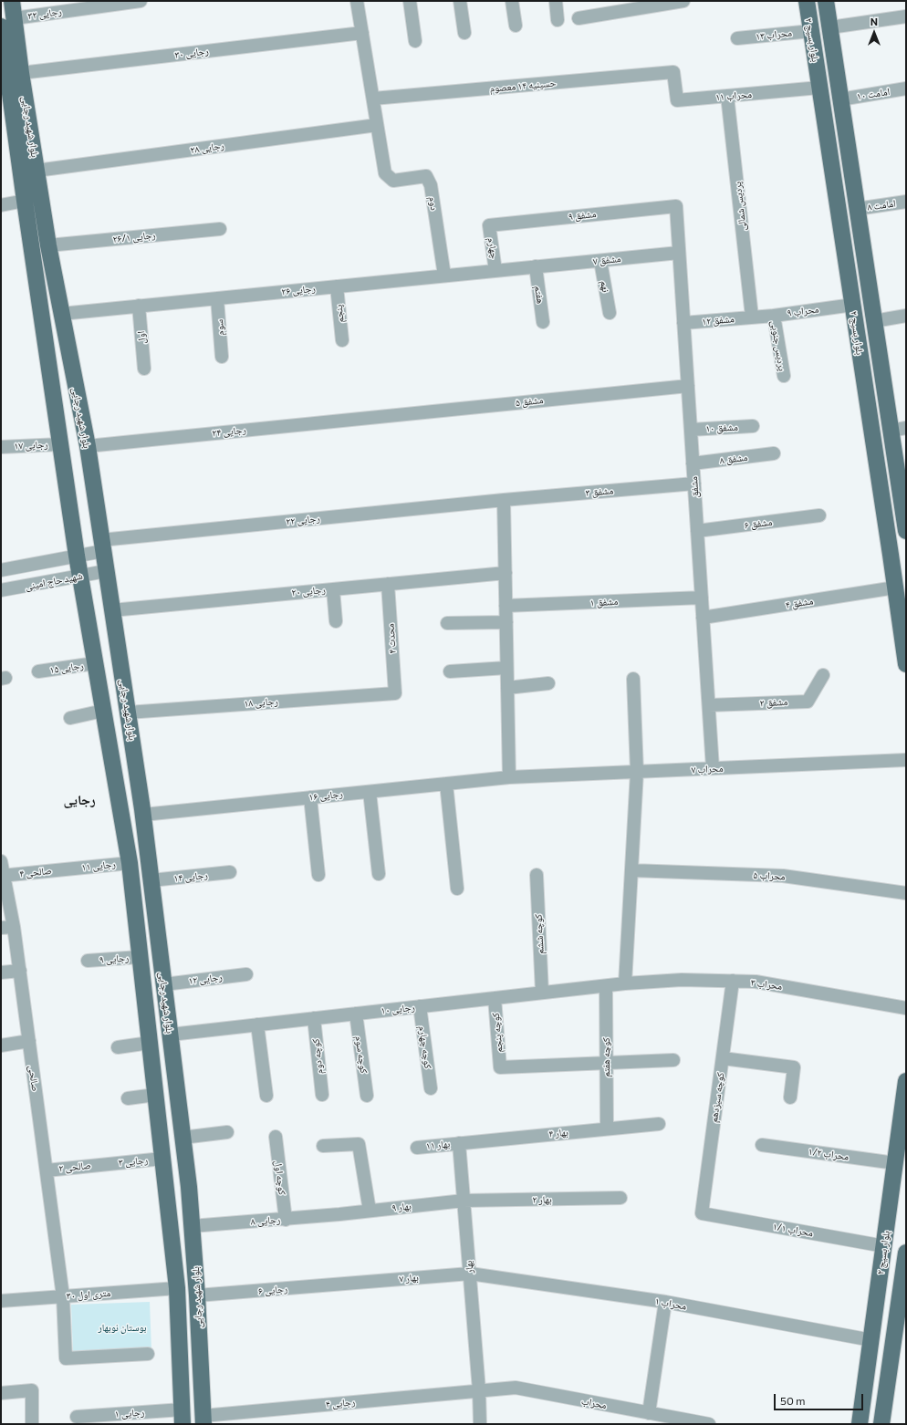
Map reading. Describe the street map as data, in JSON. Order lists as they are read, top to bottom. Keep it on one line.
{"streets":{"main road":["بلوار بسیج ۲","بلوار شهید رجایی"],"street":["رجایی ۳۲","محراب ۱۳","رجایی ۳۰","حسینیه ۱۴ معصوم","امامت ۱۰","محراب ۱۱","رجایی ۲۸","دوم","امامت ۸","پردیس شمالی","مشفق ۹","رجایی ۲۶/۱","چهارم","مشفق ۷","نهم","رجایی ۲۶","هفتم","محراب ۹","پنجم","مشفق ۱۲","سوم","اول","پردیس جنوبی","مشفق ۵","مشفق ۱۰","رجایی ۲۴","رجایی ۱۷","مشفق ۸","مشفق","مشفق ۳","رجایی ۲۲","مشفق ۶","شهید حاج امینی","رجایی ۲۰","مشفق ۱","مشفق ۴","محدث ۴","رجایی ۱۵","رجایی ۱۸","مشفق ۲","محراب ۷","رجایی ۱۶","رجایی ۱۱","صالحی ۴","محراب ۵","رجایی ۱۴","کوچه ششم","رجایی ۹","رجایی ۱۲","محراب ۳","رجایی ۱۰","کوچه پنجم","کوچه چهارم","کوچه سوم","کوچه دوم","کوچه هفتم","صالحی","کوچه سیزدهم","بهار ۴","بهار ۱۱","محراب ۱/۲","رجایی ۳","صالحی ۲","کوچه اول","بهار ۲","بهار ۹","رجایی ۸","محراب ۱/۱","بهار","بهار ۷","رجایی ۶","۳۰ متری اول","محراب ۱","رجایی ۴","محراب","رجایی ۱"]},"crossings":[["رجایی ۳۲","بلوار شهید رجایی"],["محراب ۱۳","بلوار بسیج ۲"],["بلوار بسیج ۲","امامت ۱۰"],["بلوار بسیج ۲","محراب ۱۱"],["بلوار بسیج ۲","امامت ۸"],["بلوار بسیج ۲","محراب ۹"],["بلوار بسیج ۲","مشفق ۴"],["بلوار بسیج ۲","محراب ۱/۲"],["بلوار بسیج ۲","محراب ۱/۱"],["بلوار بسیج ۲","محراب ۱"],["رجایی ۳۰","بلوار شهید رجایی"],["حسینیه ۱۴ معصوم","محراب ۱۱"],["محراب ۱۱","پردیس شمالی"],["بلوار شهید رجایی","رجایی ۲۸"],["بلوار شهید رجایی","رجایی ۲۶/۱"],["بلوار شهید رجایی","رجایی ۲۶"],["بلوار شهید رجایی","رجایی ۲۴"],["بلوار شهید رجایی","رجایی ۱۷"],["بلوار شهید رجایی","رجایی ۲۲"],["بلوار شهید رجایی","شهید حاج امینی"],["بلوار شهید رجایی","رجایی ۲۰"],["بلوار شهید رجایی","رجایی ۱۵"],["بلوار شهید رجایی","رجایی ۱۸"],["بلوار شهید رجایی","رجایی ۱۶"],["بلوار شهید رجایی","رجایی ۱۱"],["بلوار شهید رجایی","رجایی ۱۴"],["بلوار شهید رجایی","رجایی ۹"],["بلوار شهید رجایی","رجایی ۱۲"],["بلوار شهید رجایی","رجایی ۱۰"],["بلوار شهید رجایی","رجایی ۳"],["بلوار شهید رجایی","رجایی ۸"],["بلوار شهید رجایی","رجایی ۶"],["بلوار شهید رجایی","۳۰ متری اول"],["بلوار شهید رجایی","رجایی ۴"],["بلوار شهید رجایی","رجایی ۱"],["رجایی ۲۸","دوم"],["دوم","رجایی ۲۶"],["پردیس شمالی","محراب ۹"],["پردیس شمالی","مشفق ۱۲"],["مشفق ۹","چهارم"],["مشفق ۹","مشفق"],["چهارم","رجایی ۲۶"],["مشفق ۷","نهم"],["مشفق ۷","رجایی ۲۶"],["مشفق ۷","هفتم"],["مشفق ۷","مشفق"],["رجایی ۲۶","هفتم"],["رجایی ۲۶","پنجم"],["رجایی ۲۶","سوم"],["رجایی ۲۶","اول"],["محراب ۹","مشفق ۱۲"],["محراب ۹","پردیس جنوبی"],["مشفق ۱۲","مشفق"],["مشفق ۵","رجایی ۲۴"],["مشفق ۵","مشفق"],["مشفق ۱۰","مشفق"],["مشفق ۸","مشفق"],["مشفق","مشفق ۳"],["مشفق","مشفق ۶"],["مشفق","مشفق ۱"],["مشفق","مشفق ۴"],["مشفق","مشفق ۲"],["مشفق","محراب ۷"],["مشفق ۳","رجایی ۲۲"],["رجایی ۲۲","شهید حاج امینی"],["رجایی ۲۰","محدث ۴"],["محدث ۴","رجایی ۱۸"],["محراب ۷","رجایی ۱۶"],["رجایی ۱۱","صالحی ۴"],["صالحی ۴","صالحی"],["کوچه ششم","رجایی ۱۰"],["محراب ۳","رجایی ۱۰"],["محراب ۳","کوچه سیزدهم"],["رجایی ۱۰","کوچه پنجم"],["رجایی ۱۰","کوچه چهارم"],["رجایی ۱۰","کوچه سوم"],["رجایی ۱۰","کوچه دوم"],["رجایی ۱۰","کوچه هفتم"],["کوچه پنجم","کوچه هفتم"],["کوچه هفتم","بهار ۴"],["صالحی","صالحی ۲"],["صالحی","۳۰ متری اول"],["کوچه سیزدهم","محراب ۱/۱"],["بهار ۴","بهار ۱۱"],["بهار ۴","بهار"],["بهار ۱۱","بهار"],["رجایی ۳","صالحی ۲"],["کوچه اول","رجایی ۸"],["بهار ۲","بهار ۹"],["بهار ۲","بهار"],["بهار ۹","رجایی ۸"],["بهار ۹","بهار"],["بهار","بهار ۷"],["بهار","محراب ۱"],["بهار","رجایی ۴"],["بهار","محراب"],["بهار ۷","رجایی ۶"],["بهار ۷","محراب ۱"],["رجایی ۴","محراب"]],"districts":["رجایی"],"parks":["بوستان نوبهار"],"scale_bar":"50 m","north":"top"}
